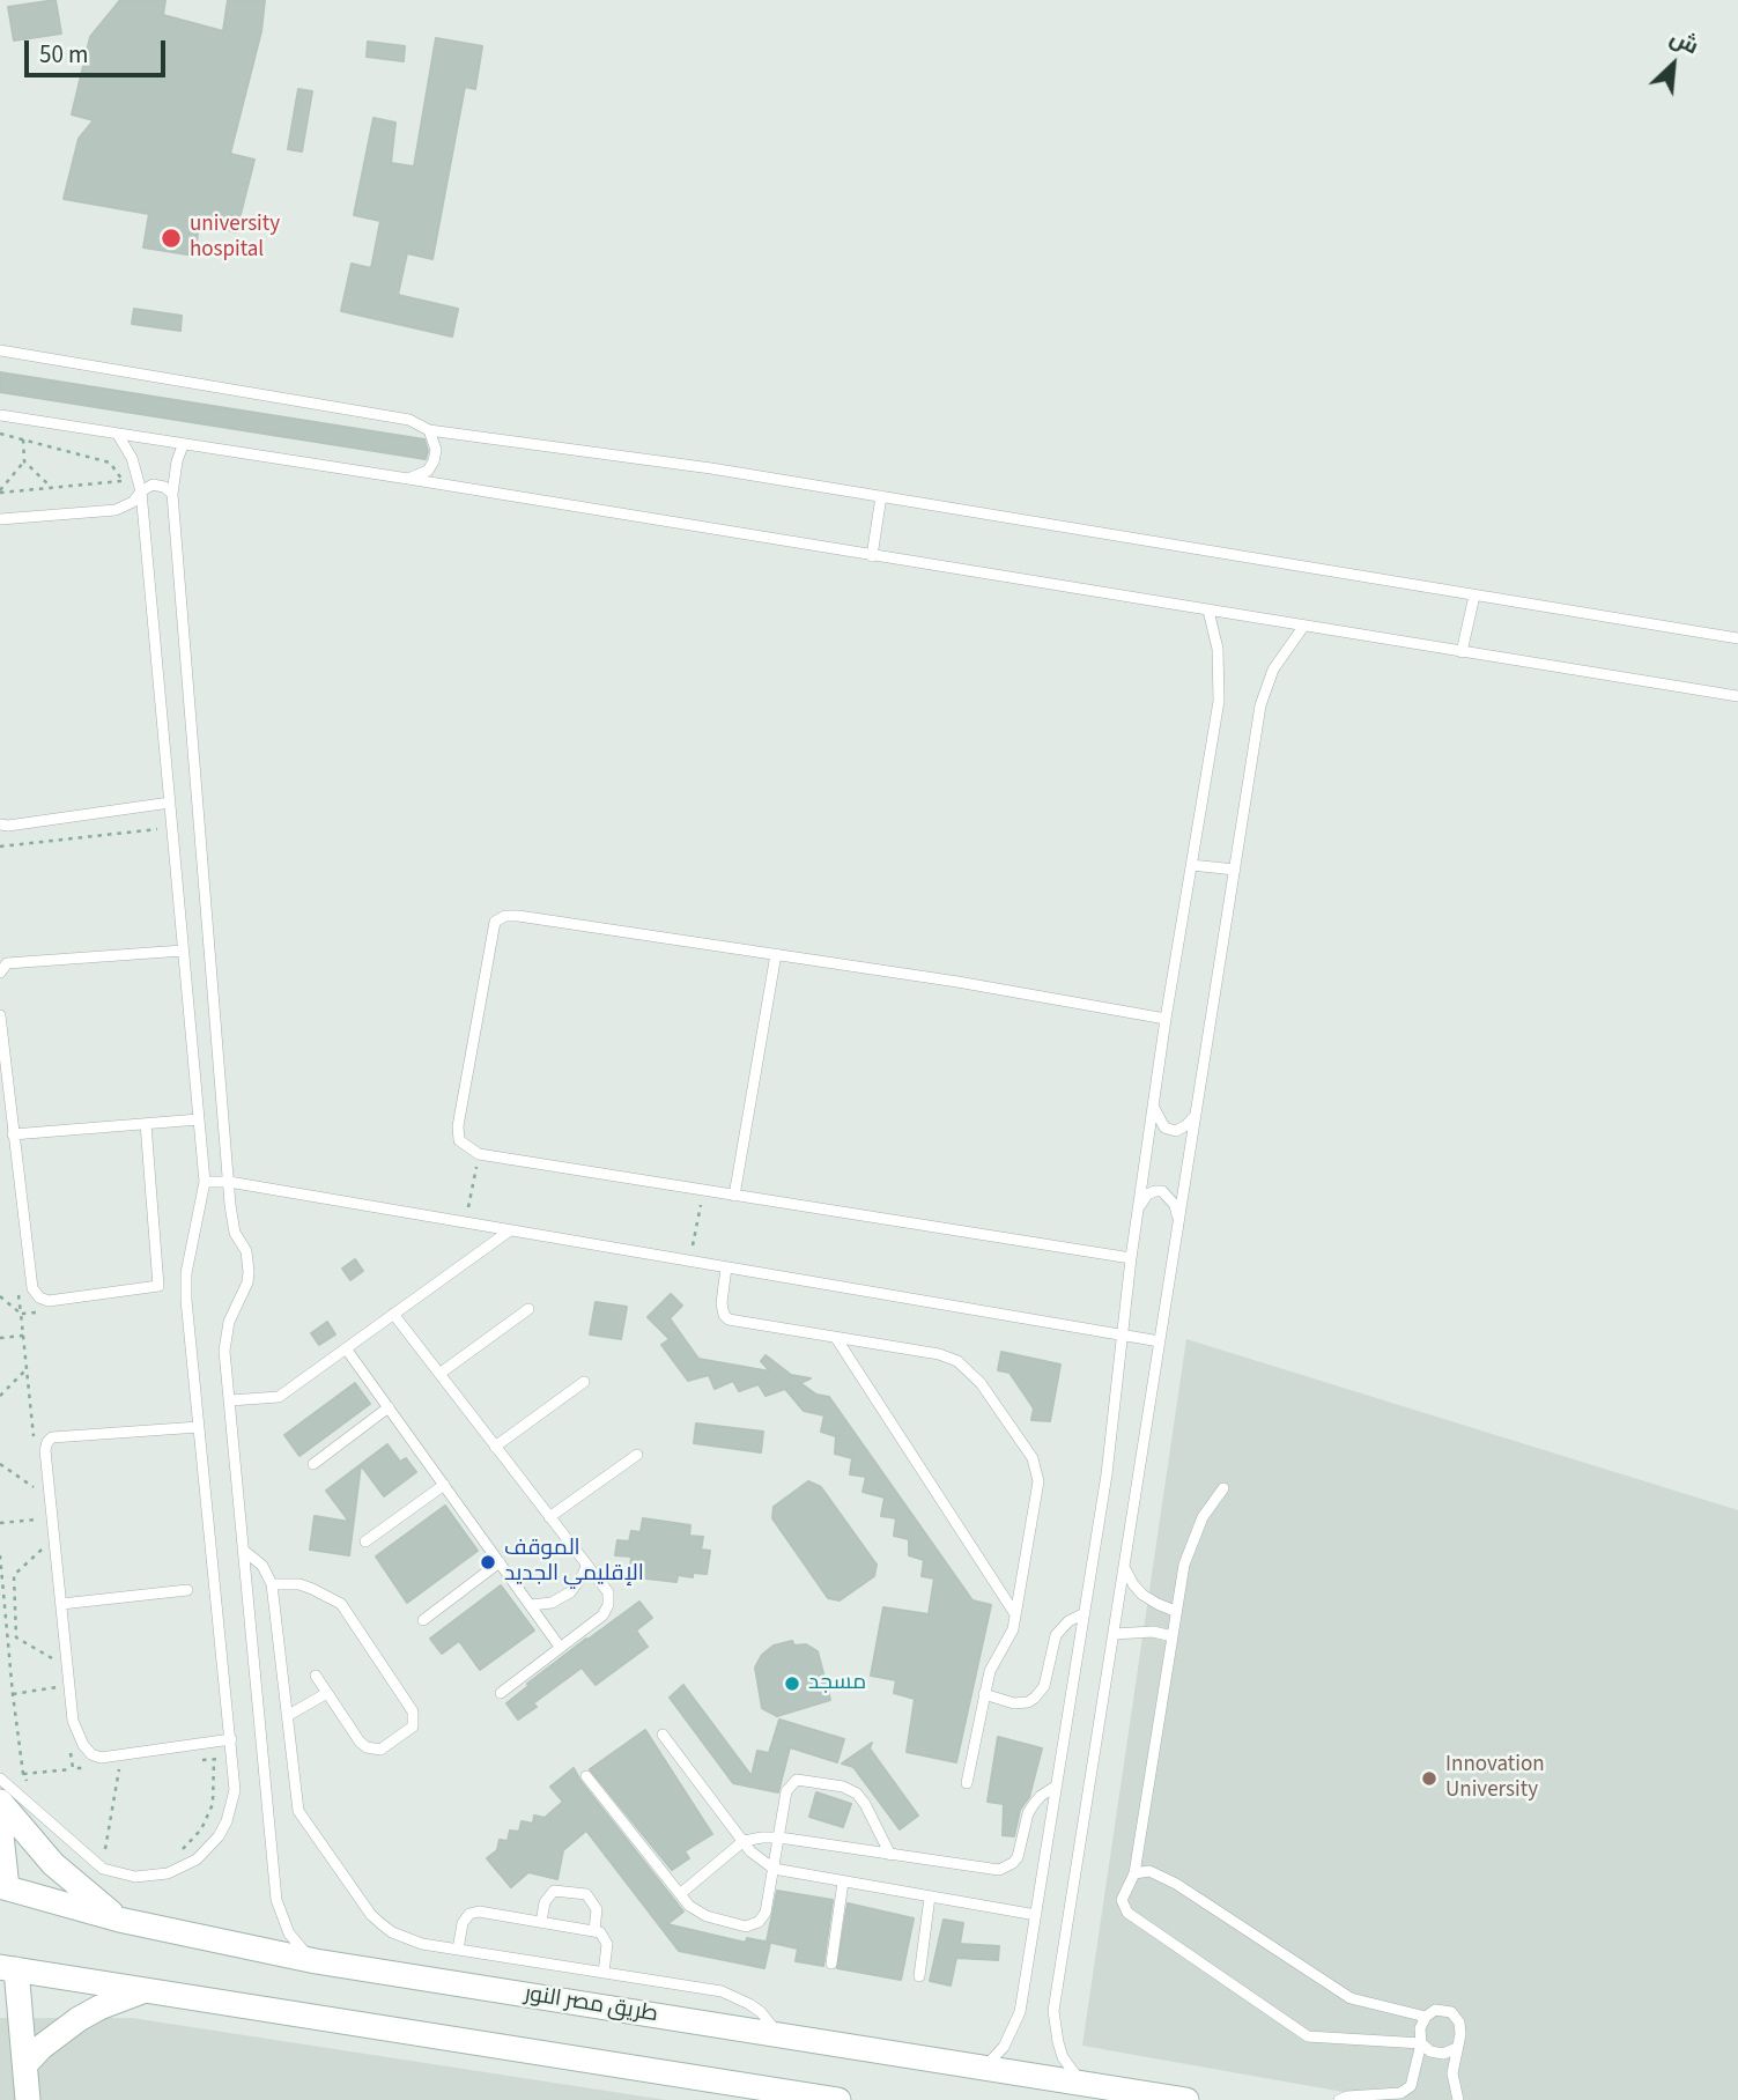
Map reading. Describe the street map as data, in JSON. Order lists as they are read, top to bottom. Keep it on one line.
{"streets":{"street":["طريق مصر النور"]},"places":["university hospital","الموقف الإقليمي الجديد","مسجد","Innovation University"],"scale_bar":"50 m","north":"top right"}
